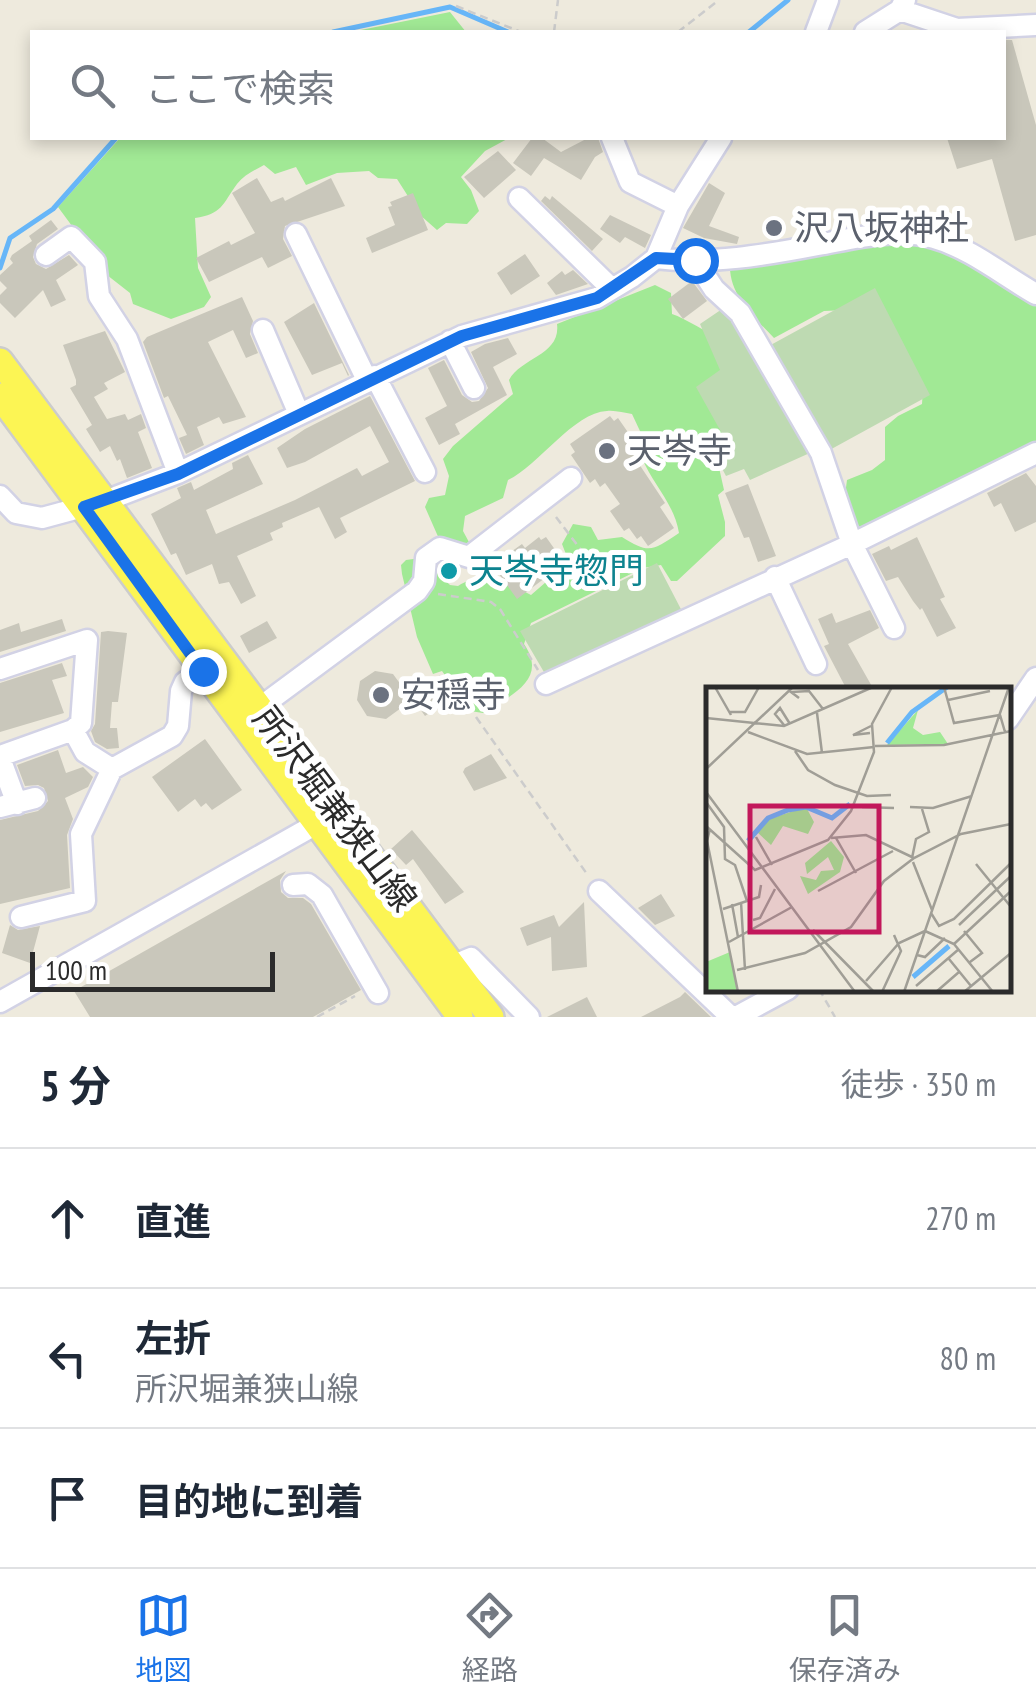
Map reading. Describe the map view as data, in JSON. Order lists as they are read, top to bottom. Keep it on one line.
{"streets":{"main road":["所沢堀兼狭山線"]},"places":["沢八坂神社","天岑寺","天岑寺惣門","安穏寺"],"scale_bar":"100 m","page":{"search":"ここで検索","scale":"100 m","heading":["5 分","徒歩 · 350 m"],"list":[["直進","270 m"],["左折","所沢堀兼狭山線","80 m"],"目的地に到着"],"nav":["地図","経路","保存済み"]}}
